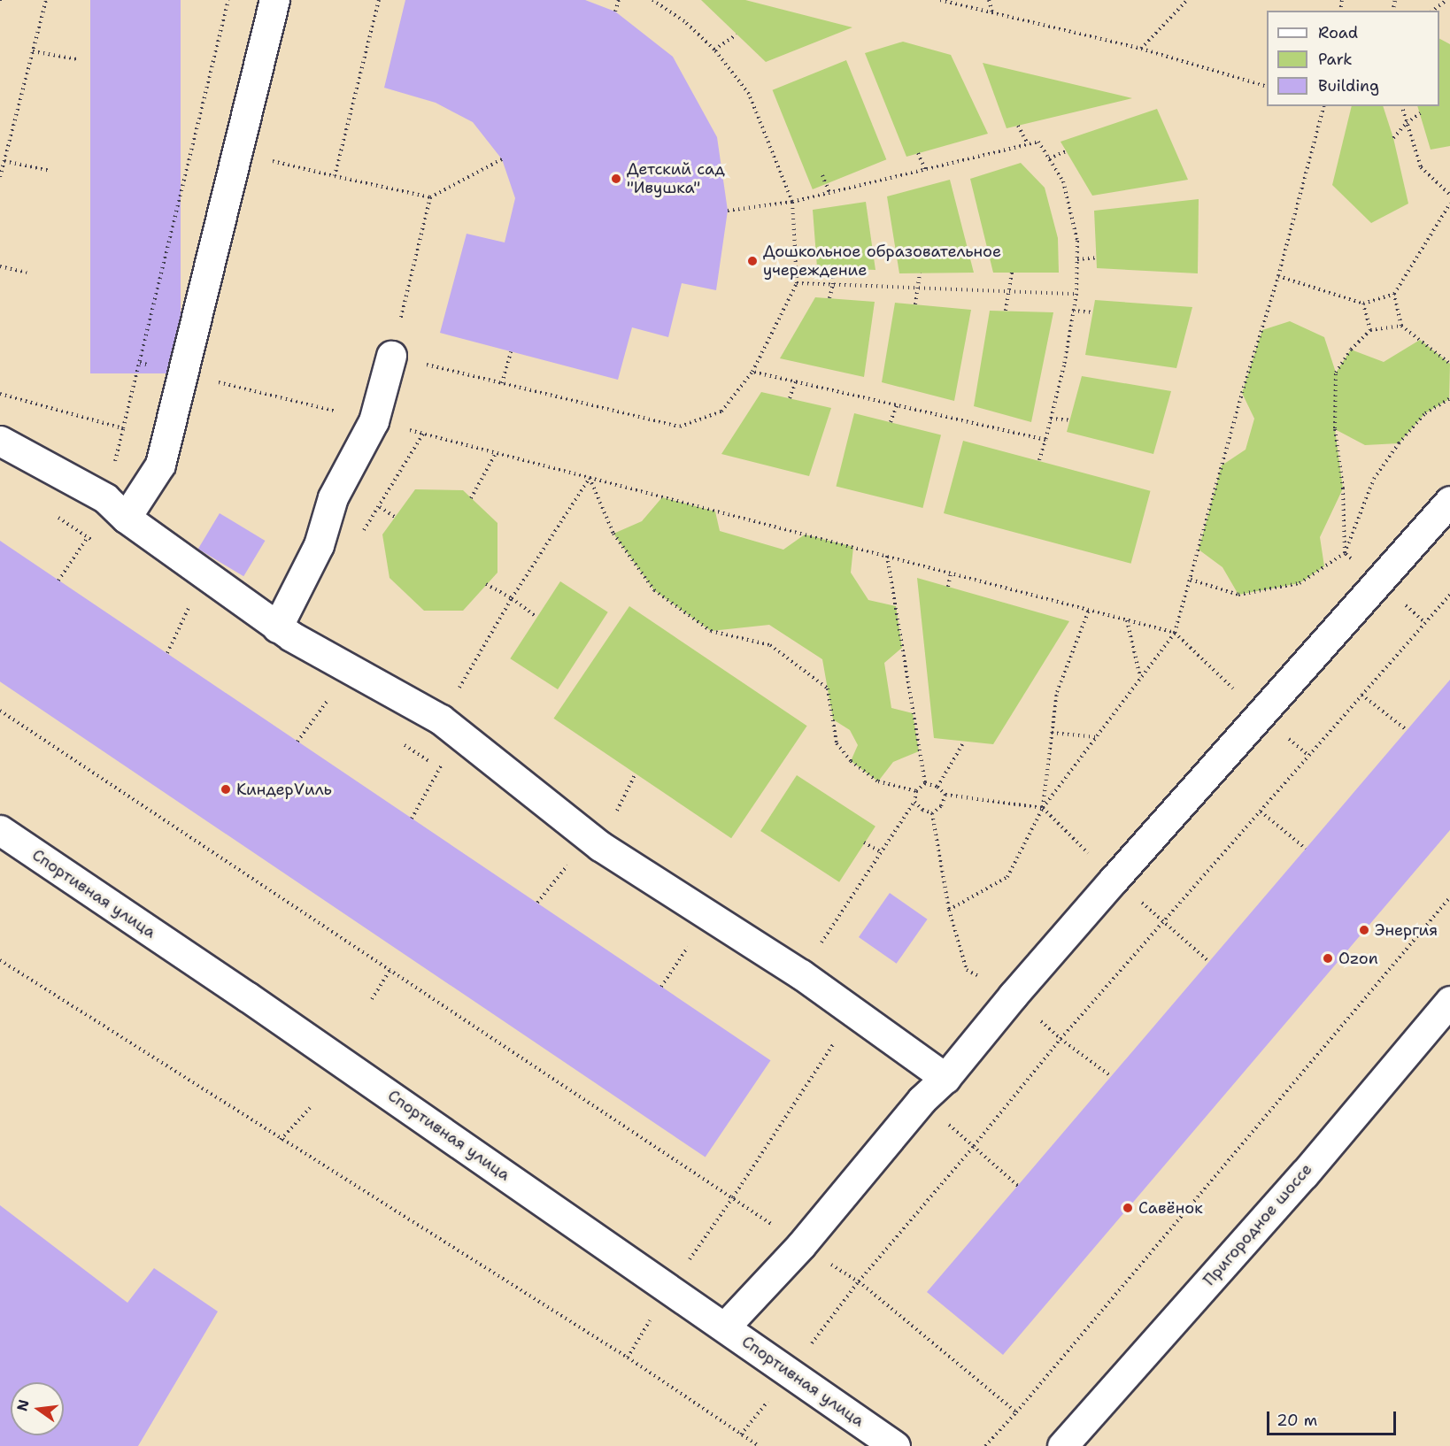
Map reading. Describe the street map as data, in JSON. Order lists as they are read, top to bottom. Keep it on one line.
{"streets":{"street":["Спортивная улица","Пригородное шоссе"]},"places":["Детский сад \"Ивушка\"","Дошкольное образовательное учереждение","КиндерVиль","Энергия","Ozon","Савёнок"],"legend":["Road","Park","Building"],"scale_bar":"20 m","north":"left"}
